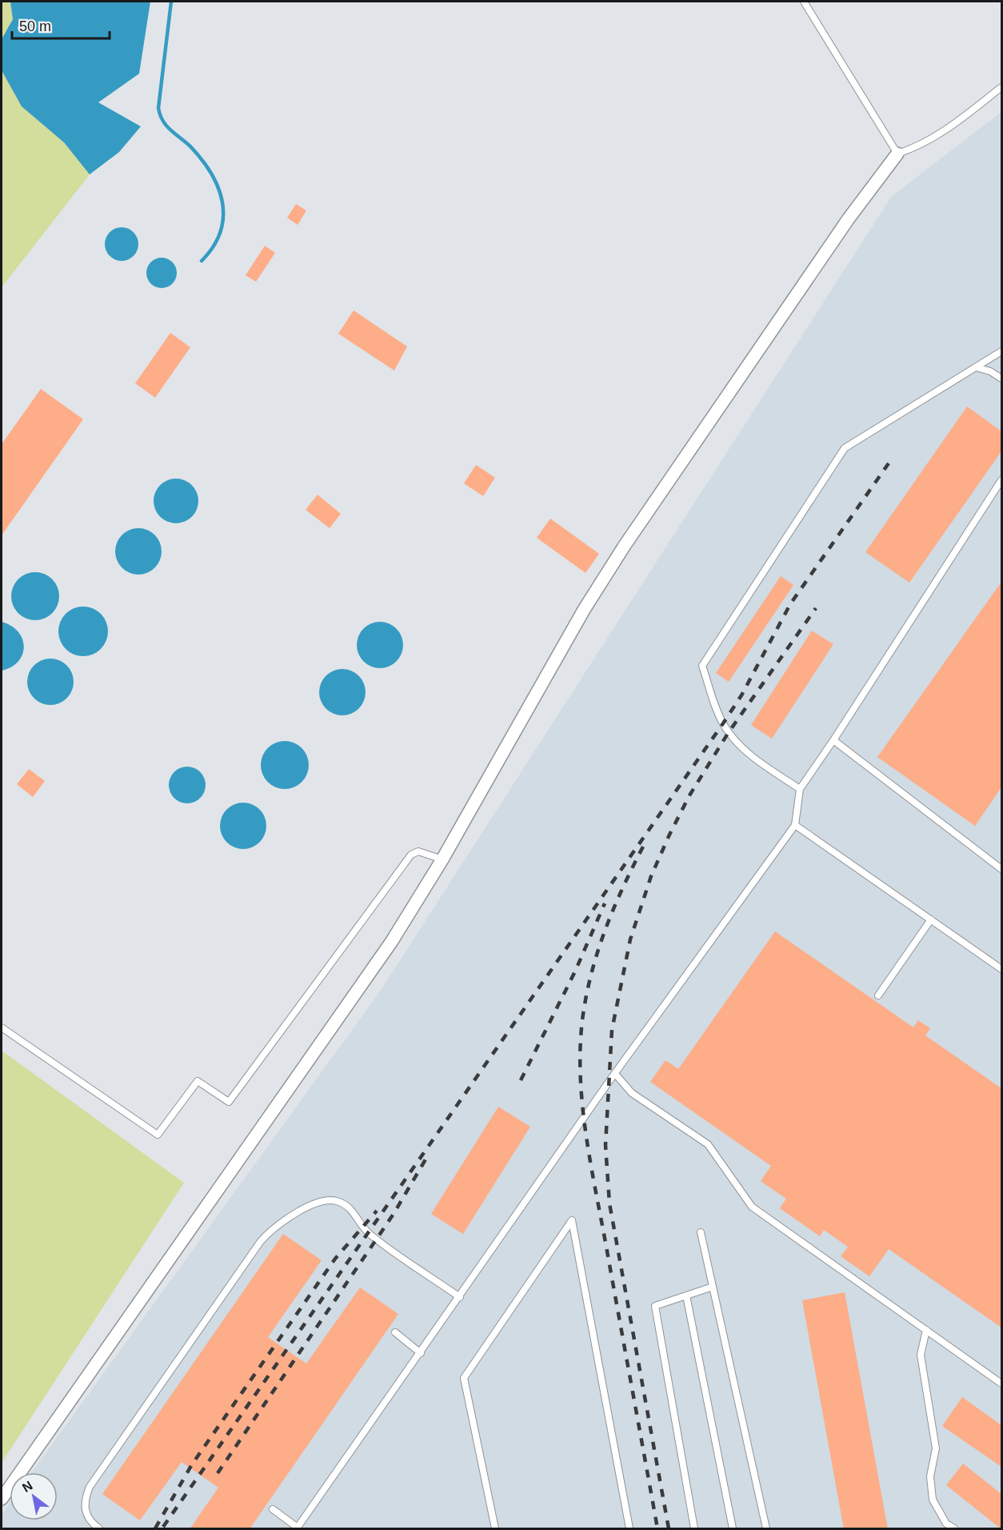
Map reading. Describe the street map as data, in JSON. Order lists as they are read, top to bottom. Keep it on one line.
{"scale_bar":"50 m","north":"top left"}
